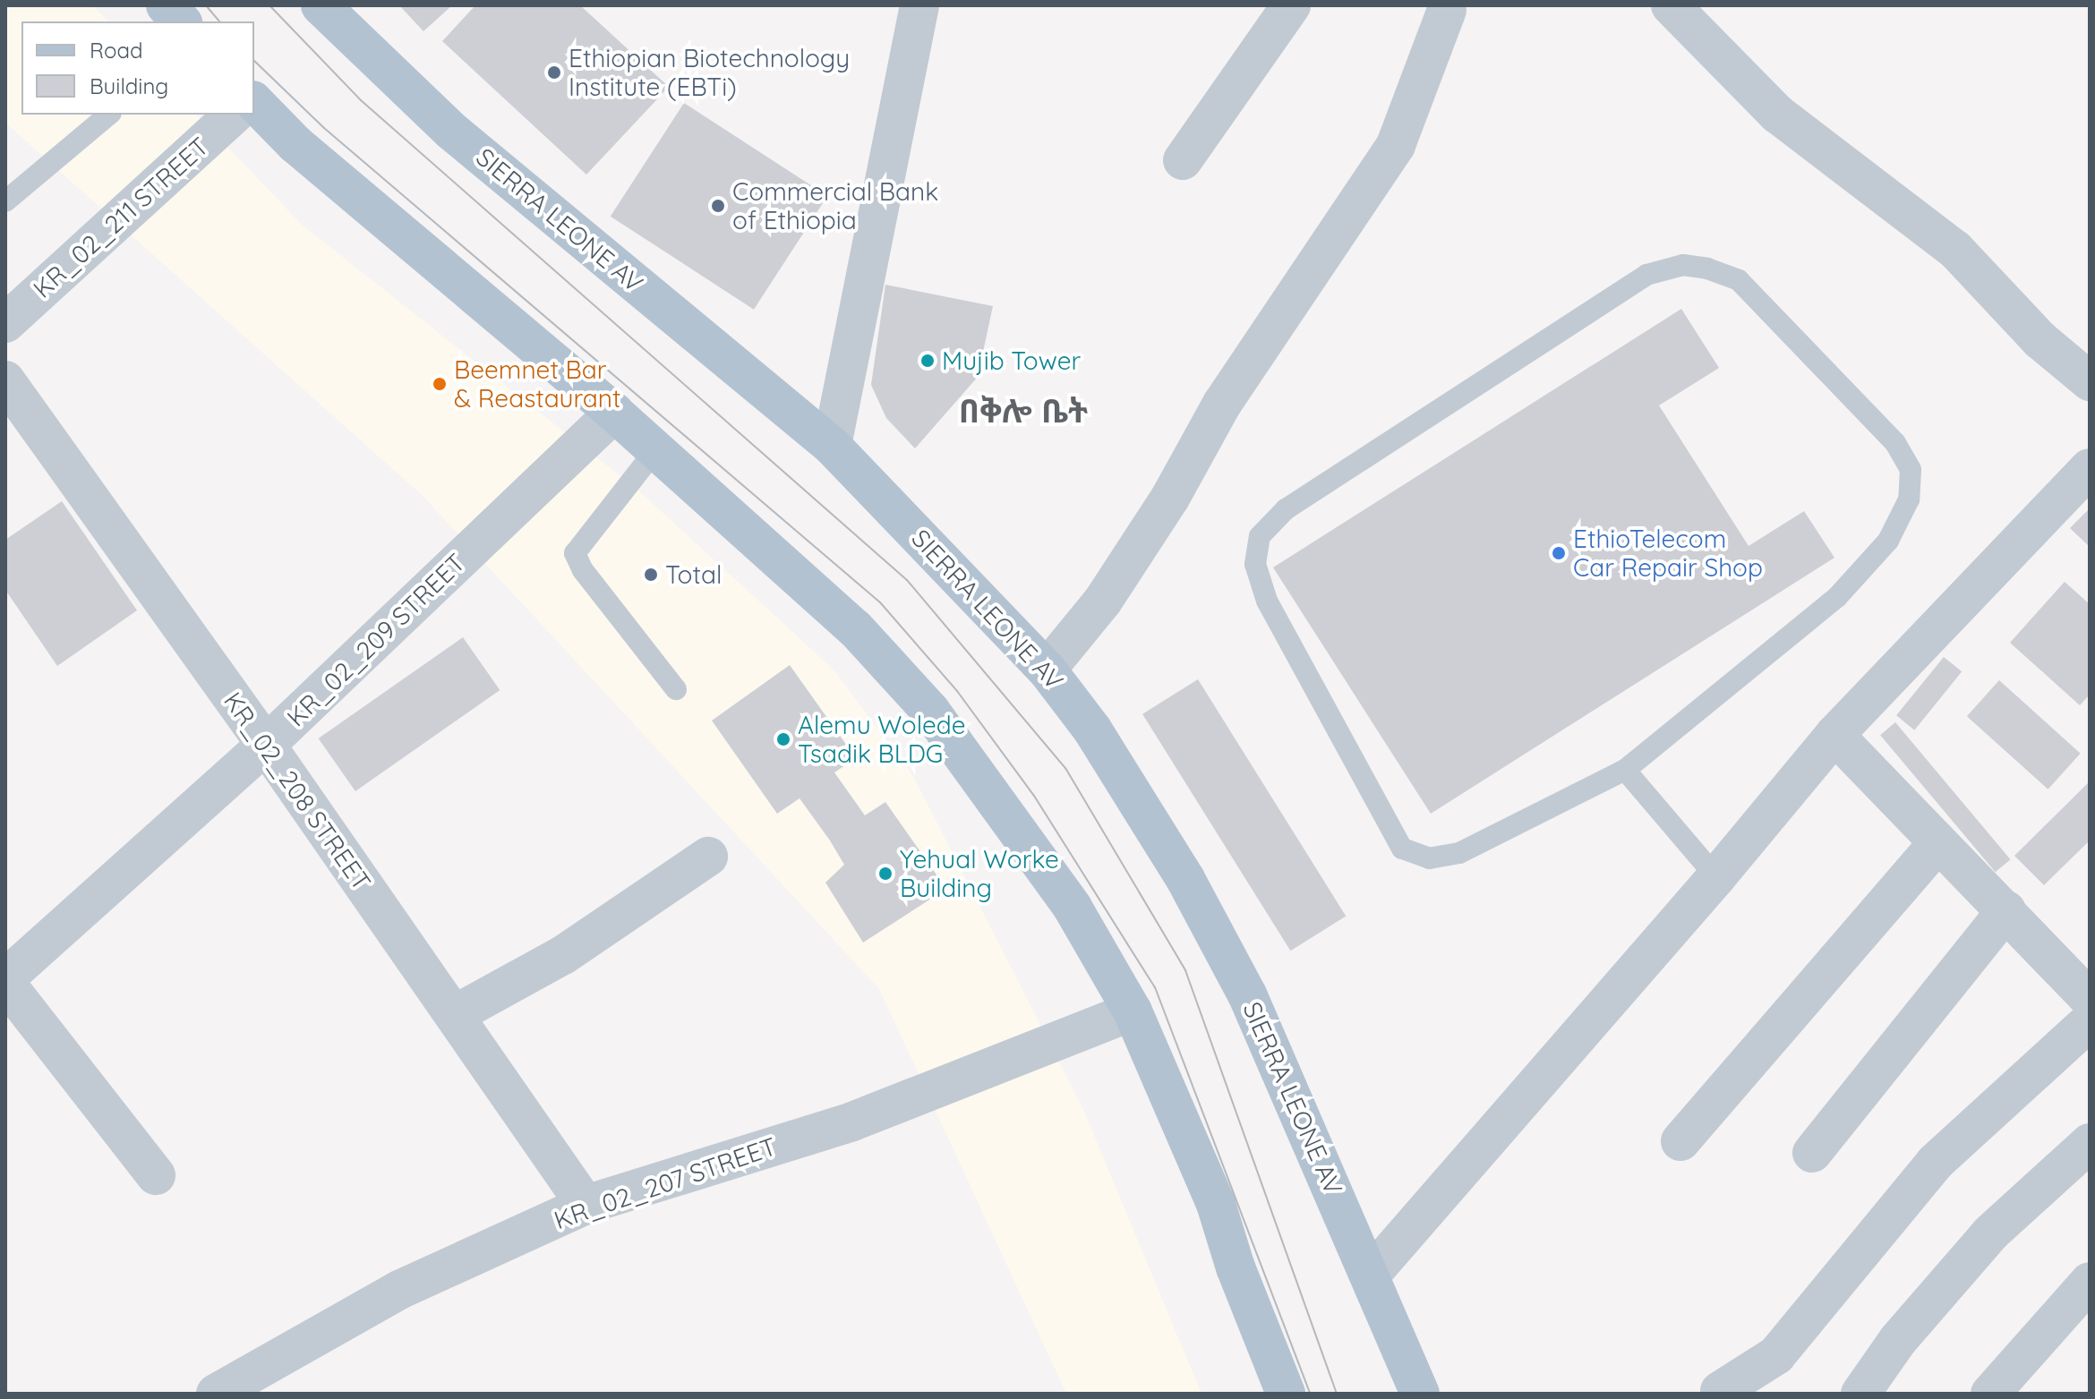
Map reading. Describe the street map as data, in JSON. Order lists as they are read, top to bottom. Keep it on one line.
{"streets":{"main road":["SIERRA LEONE AV"],"street":["KR_02_211 STREET","KR_02_209 STREET","KR_02_208 STREET","KR_02_207 STREET"]},"crossings":[["KR_02_209 STREET","KR_02_208 STREET"],["KR_02_208 STREET","KR_02_207 STREET"]],"districts":["በቅሎ ቤት"],"places":["Ethiopian Biotechnology Institute (EBTi)","Commercial Bank of Ethiopia","Mujib Tower","Beemnet Bar & Reastaurant","EthioTelecom Car Repair Shop","Total","Alemu Wolede Tsadik BLDG","Yehual Worke Building"],"legend":["Road","Building"]}
